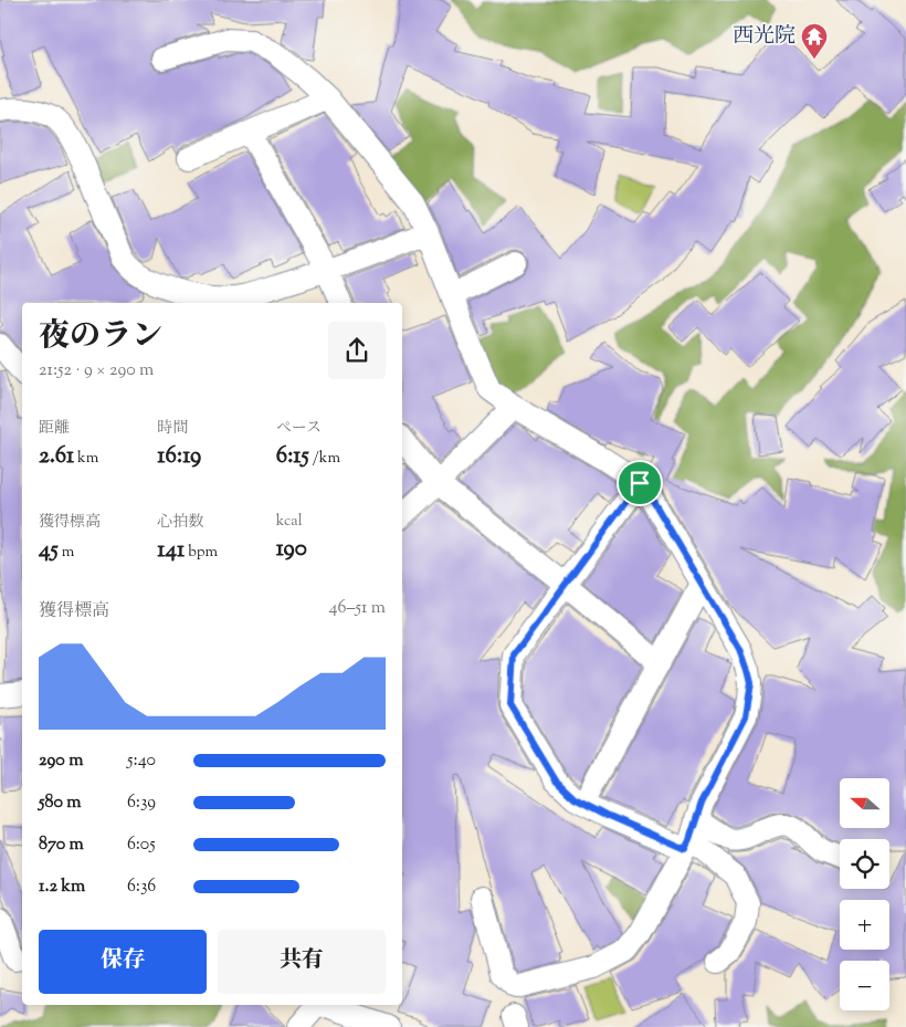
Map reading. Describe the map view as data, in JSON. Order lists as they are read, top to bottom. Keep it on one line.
{"places":{"temple":["西光院"]},"north":"left","page":{"heading":["夜のラン","21:52 · 9 × 290 m"],"stats":[["距離","2.61 km"],["時間","16:19"],["ペース","6:15 /km"],["獲得標高","45 m"],["心拍数","141 bpm"],["kcal","190"]],"chart":["獲得標高","46–51 m"],"list":[{"name":"290 m","note":"5:40"},{"name":"580 m","note":"6:39"},{"name":"870 m","note":"6:05"},{"name":"1.2 km","note":"6:36"}],"map_buttons":["+","−"],"buttons":["保存","共有"]}}
